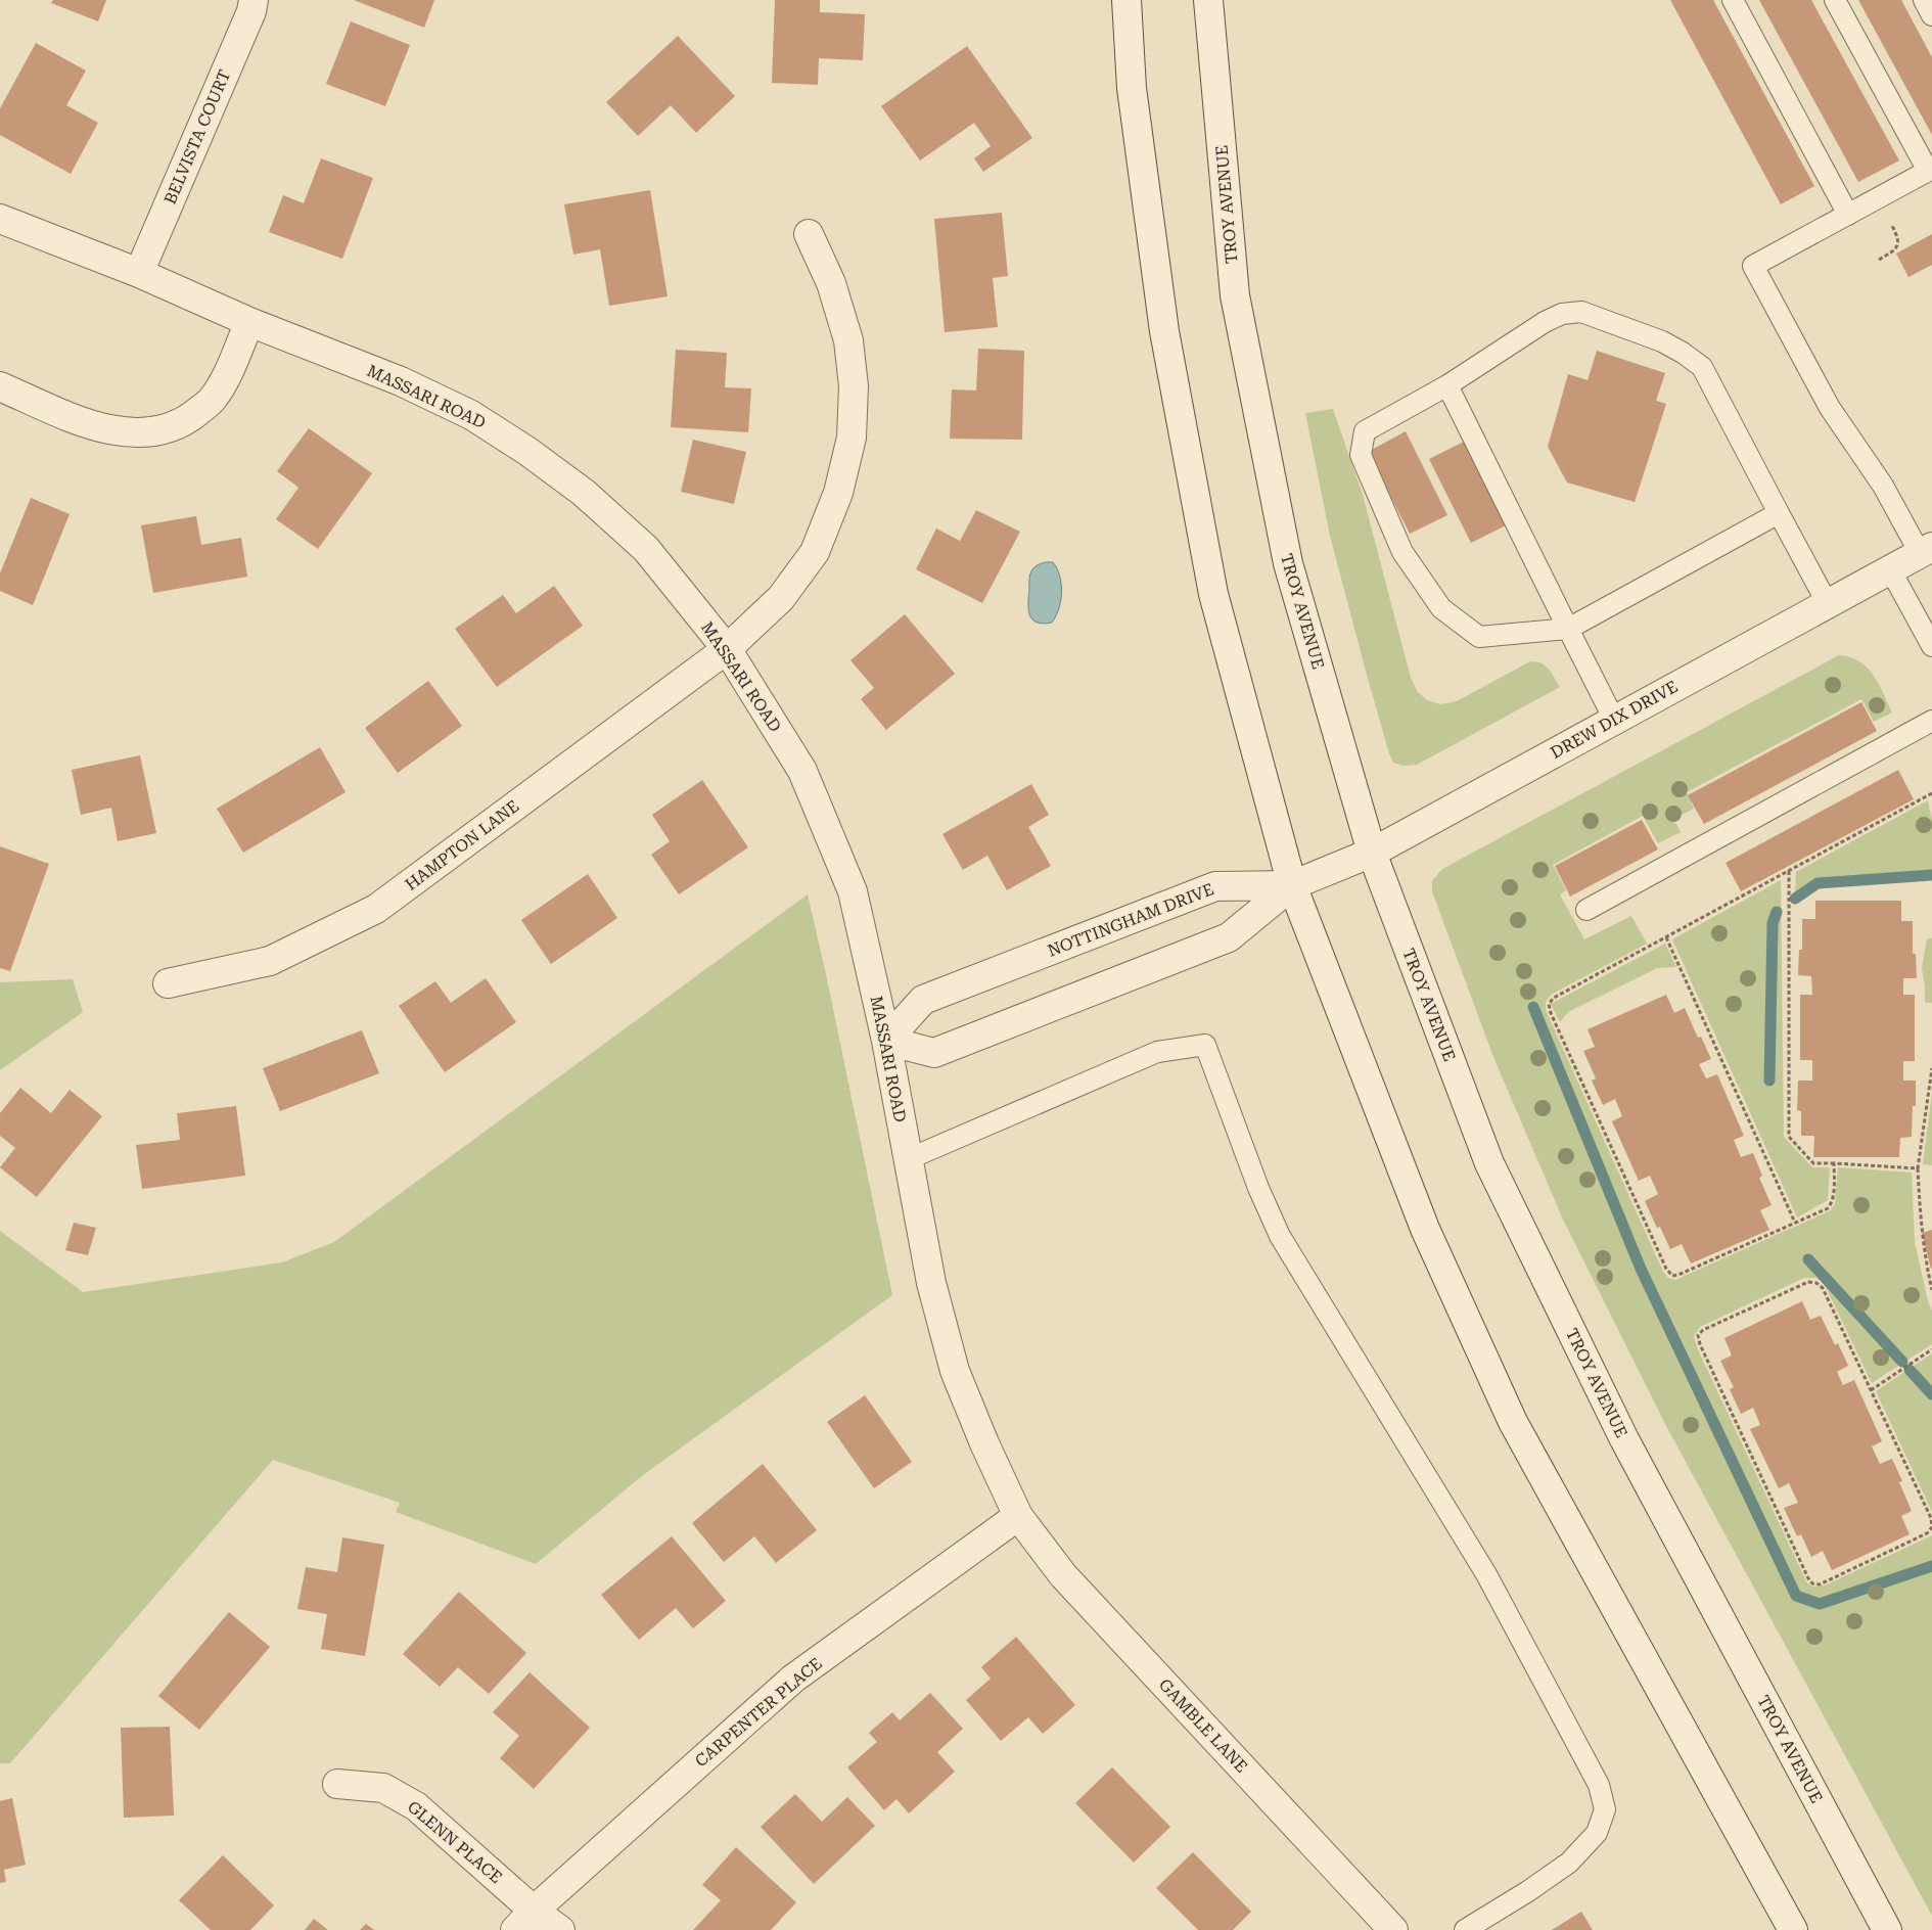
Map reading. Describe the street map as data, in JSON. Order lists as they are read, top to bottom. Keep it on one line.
{"streets":{"street":["BELVISTA COURT","TROY AVENUE","MASSARI ROAD","DREW DIX DRIVE","HAMPTON LANE","NOTTINGHAM DRIVE","CARPENTER PLACE","GAMBLE LANE","GLENN PLACE"]},"crossings":[["BELVISTA COURT","MASSARI ROAD"],["TROY AVENUE","DREW DIX DRIVE"],["MASSARI ROAD","HAMPTON LANE"],["MASSARI ROAD","NOTTINGHAM DRIVE"],["MASSARI ROAD","CARPENTER PLACE"],["MASSARI ROAD","GAMBLE LANE"],["DREW DIX DRIVE","NOTTINGHAM DRIVE"],["CARPENTER PLACE","GAMBLE LANE"],["CARPENTER PLACE","GLENN PLACE"]]}
